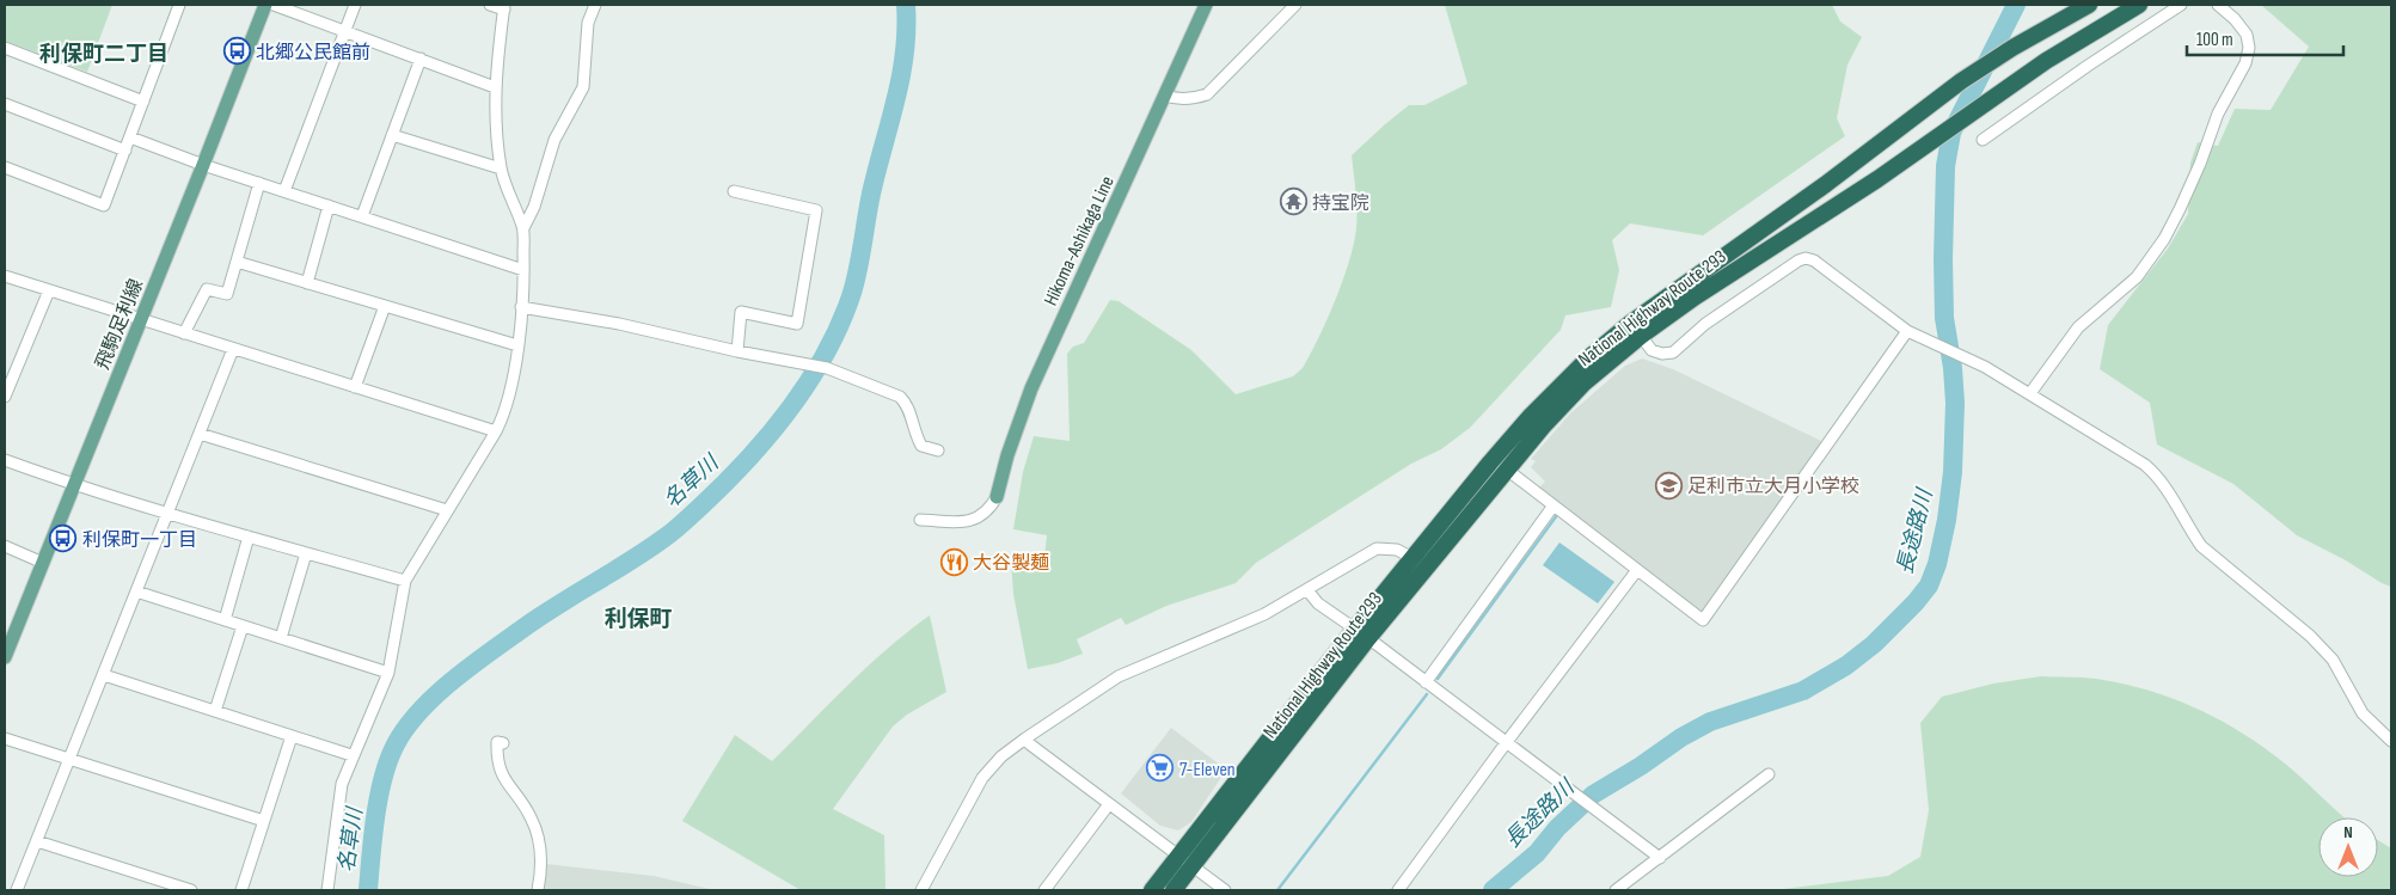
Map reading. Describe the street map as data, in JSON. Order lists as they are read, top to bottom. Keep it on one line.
{"streets":{"highway":["National Highway Route 293"],"main road":["Hikoma-Ashikaga Line","飛駒足利線"]},"districts":["利保町二丁目","利保町"],"water":["名草川","長途路川"],"places":{"bus stop":["北郷公民館前","利保町一丁目"],"temple":["持宝院"],"school or university":["足利市立大月小学校"],"restaurant":["大谷製麺"],"supermarket":["7-Eleven"]},"scale_bar":"100 m","north":"top"}
